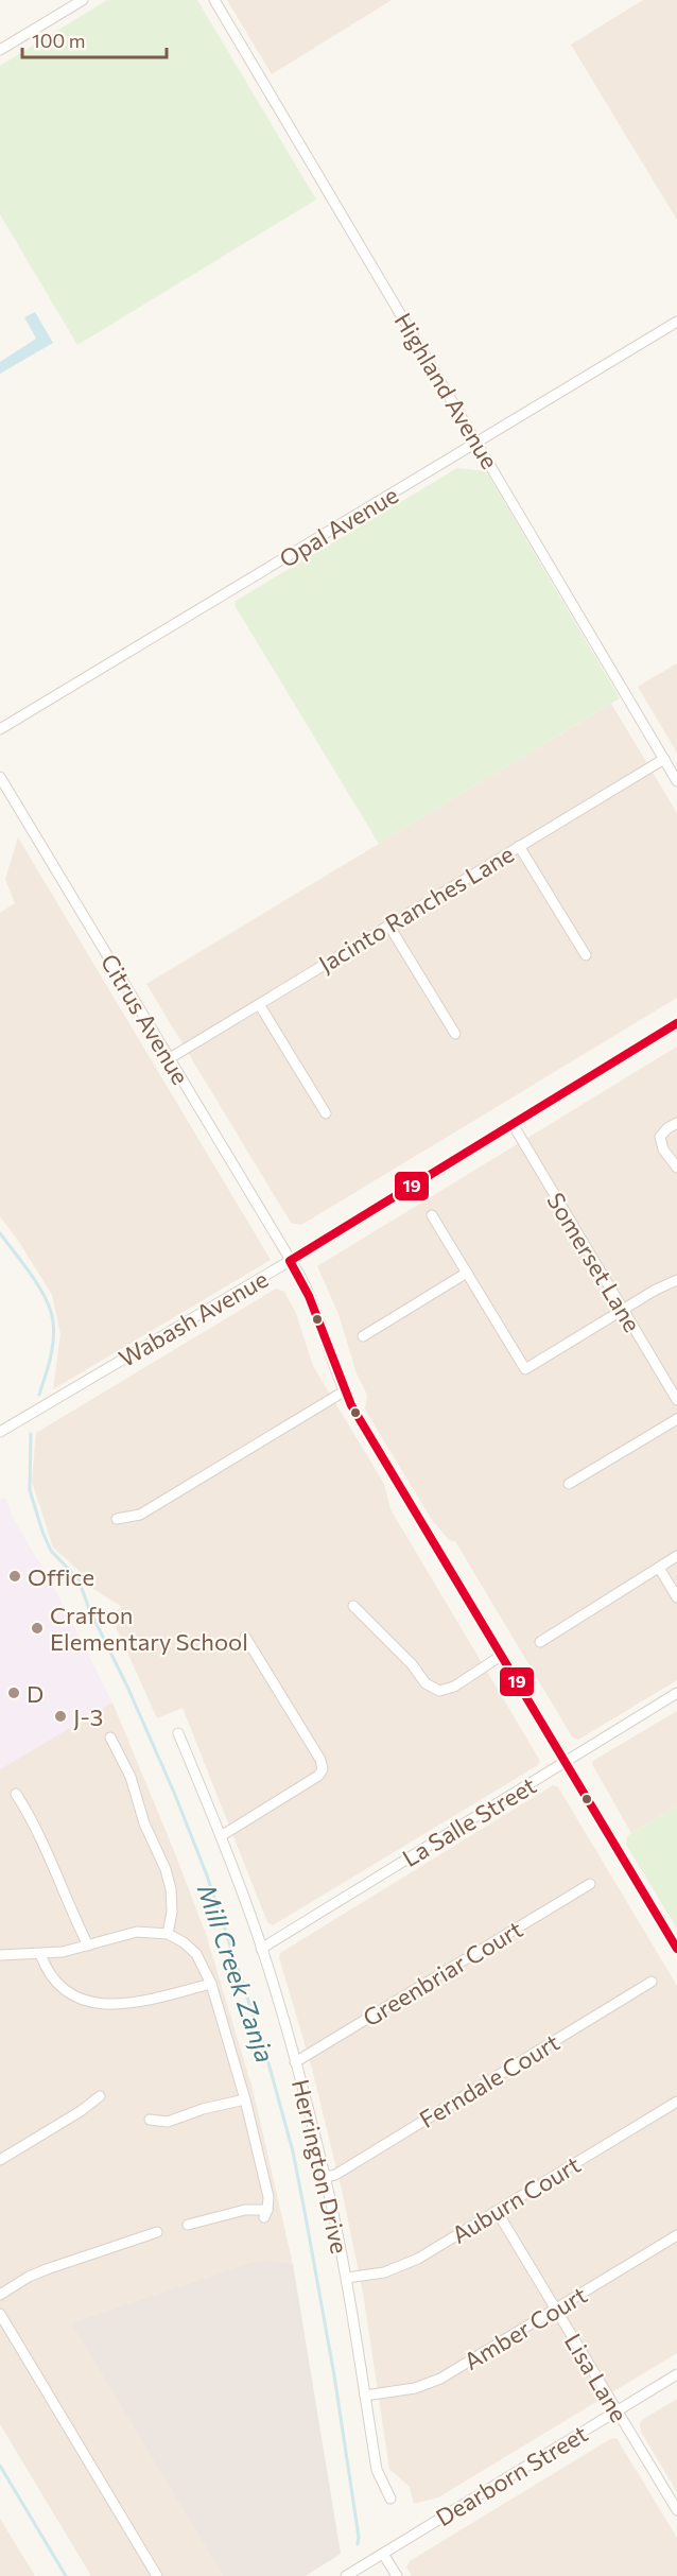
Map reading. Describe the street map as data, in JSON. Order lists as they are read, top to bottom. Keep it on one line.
{"streets":{"street":["Highland Avenue","Opal Avenue","Jacinto Ranches Lane","Citrus Avenue","Somerset Lane","Wabash Avenue","La Salle Street","Greenbriar Court","Ferndale Court","Herrington Drive","Auburn Court","Amber Court","Lisa Lane","Dearborn Street"]},"crossings":[["Highland Avenue","Opal Avenue"],["Highland Avenue","Jacinto Ranches Lane"],["Jacinto Ranches Lane","Citrus Avenue"],["Citrus Avenue","Wabash Avenue"],["Citrus Avenue","La Salle Street"],["Somerset Lane","Wabash Avenue"],["La Salle Street","Herrington Drive"],["Greenbriar Court","Herrington Drive"],["Ferndale Court","Herrington Drive"],["Herrington Drive","Auburn Court"],["Herrington Drive","Amber Court"],["Auburn Court","Lisa Lane"],["Amber Court","Lisa Lane"],["Lisa Lane","Dearborn Street"]],"water":["Mill Creek Zanja"],"places":["Office","Crafton Elementary School","D","J-3"],"lines":["transit line 19"],"scale_bar":"100 m"}
